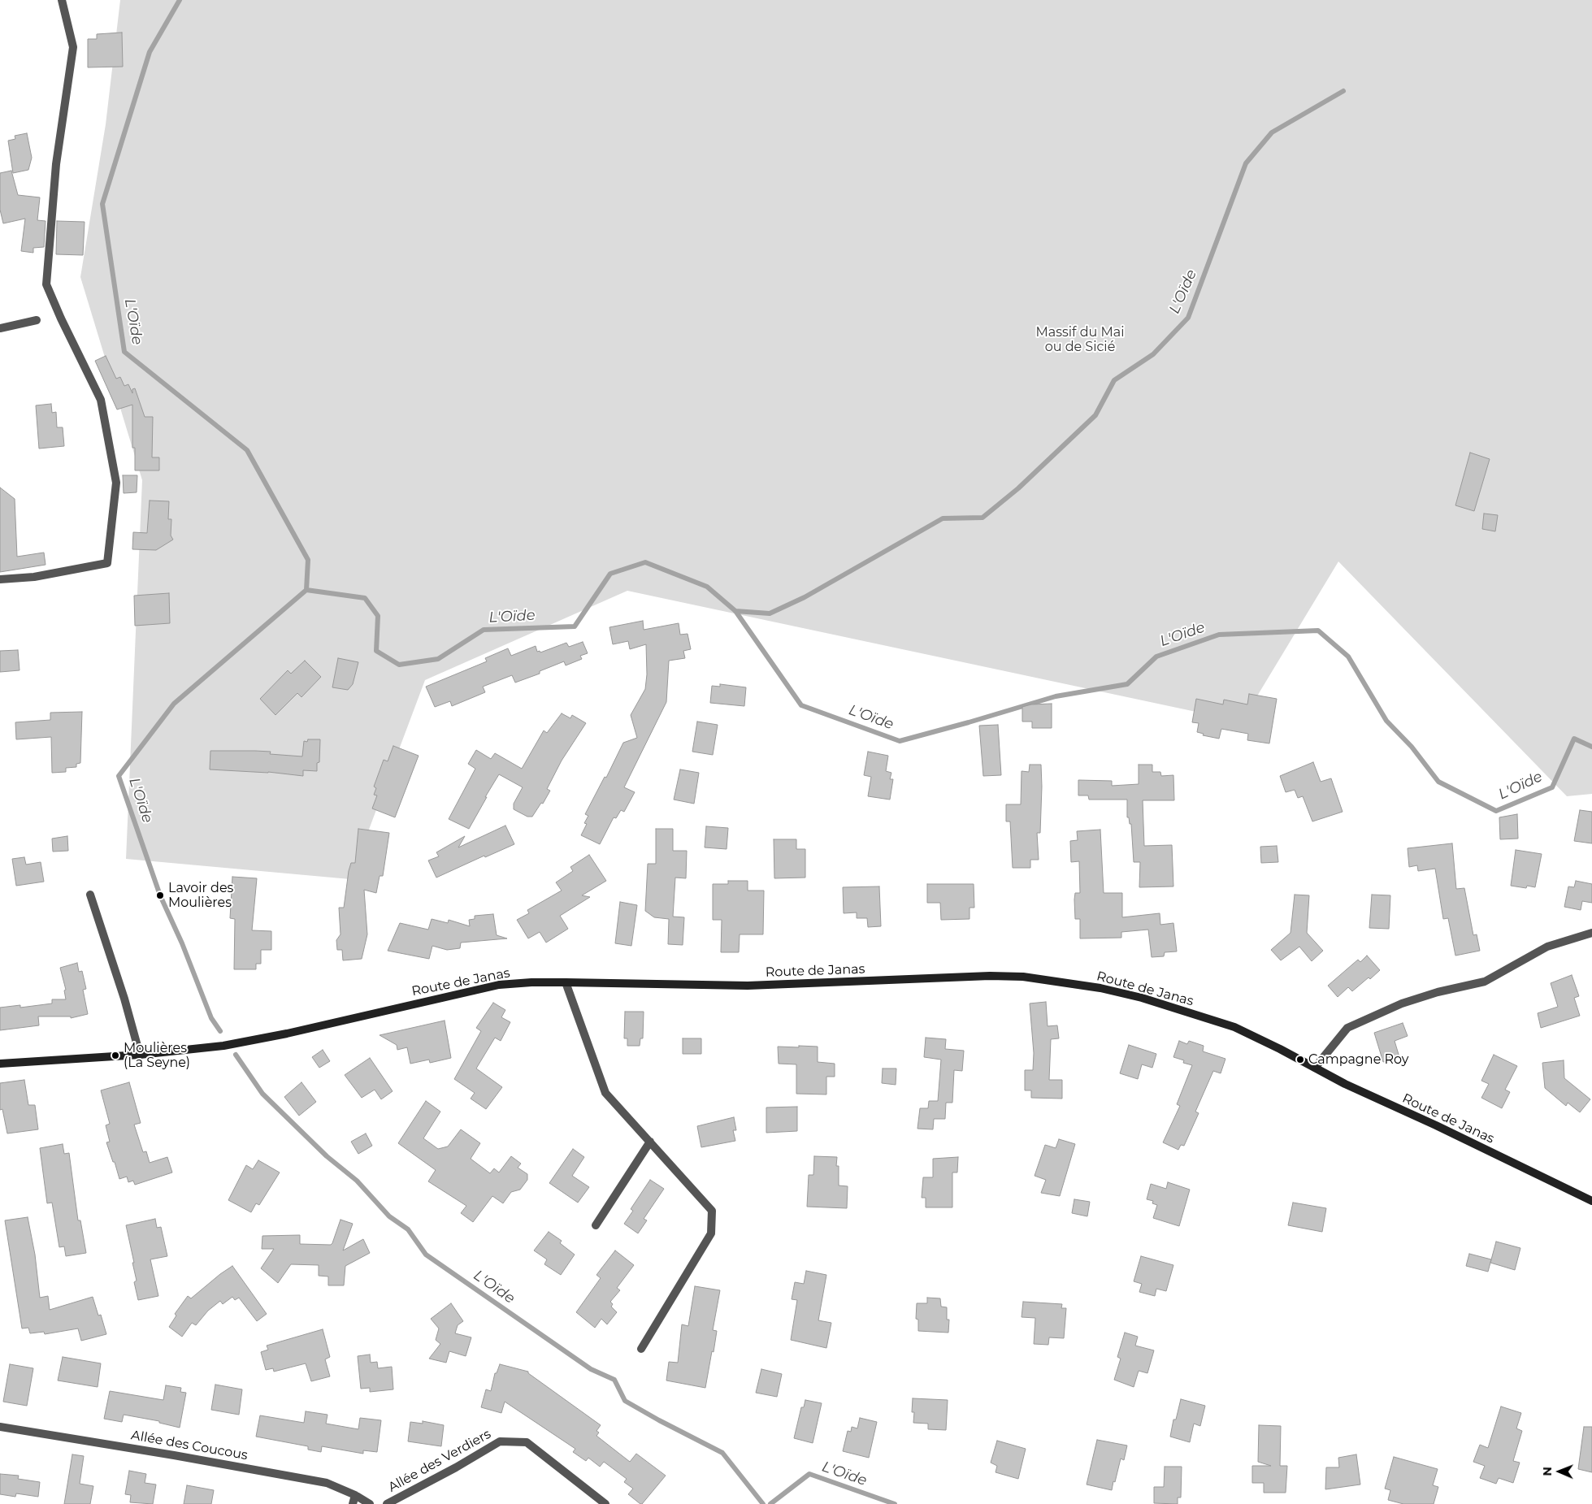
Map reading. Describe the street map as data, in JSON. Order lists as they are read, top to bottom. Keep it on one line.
{"streets":{"street":["Route de Janas","Allée des Coucous","Allée des Verdiers"]},"water":["L'Oïde"],"parks":["Massif du Mai ou de Sicié"],"places":["Lavoir des Moulières","Moulières (La Seyne)","Campagne Roy"],"north":"left"}
